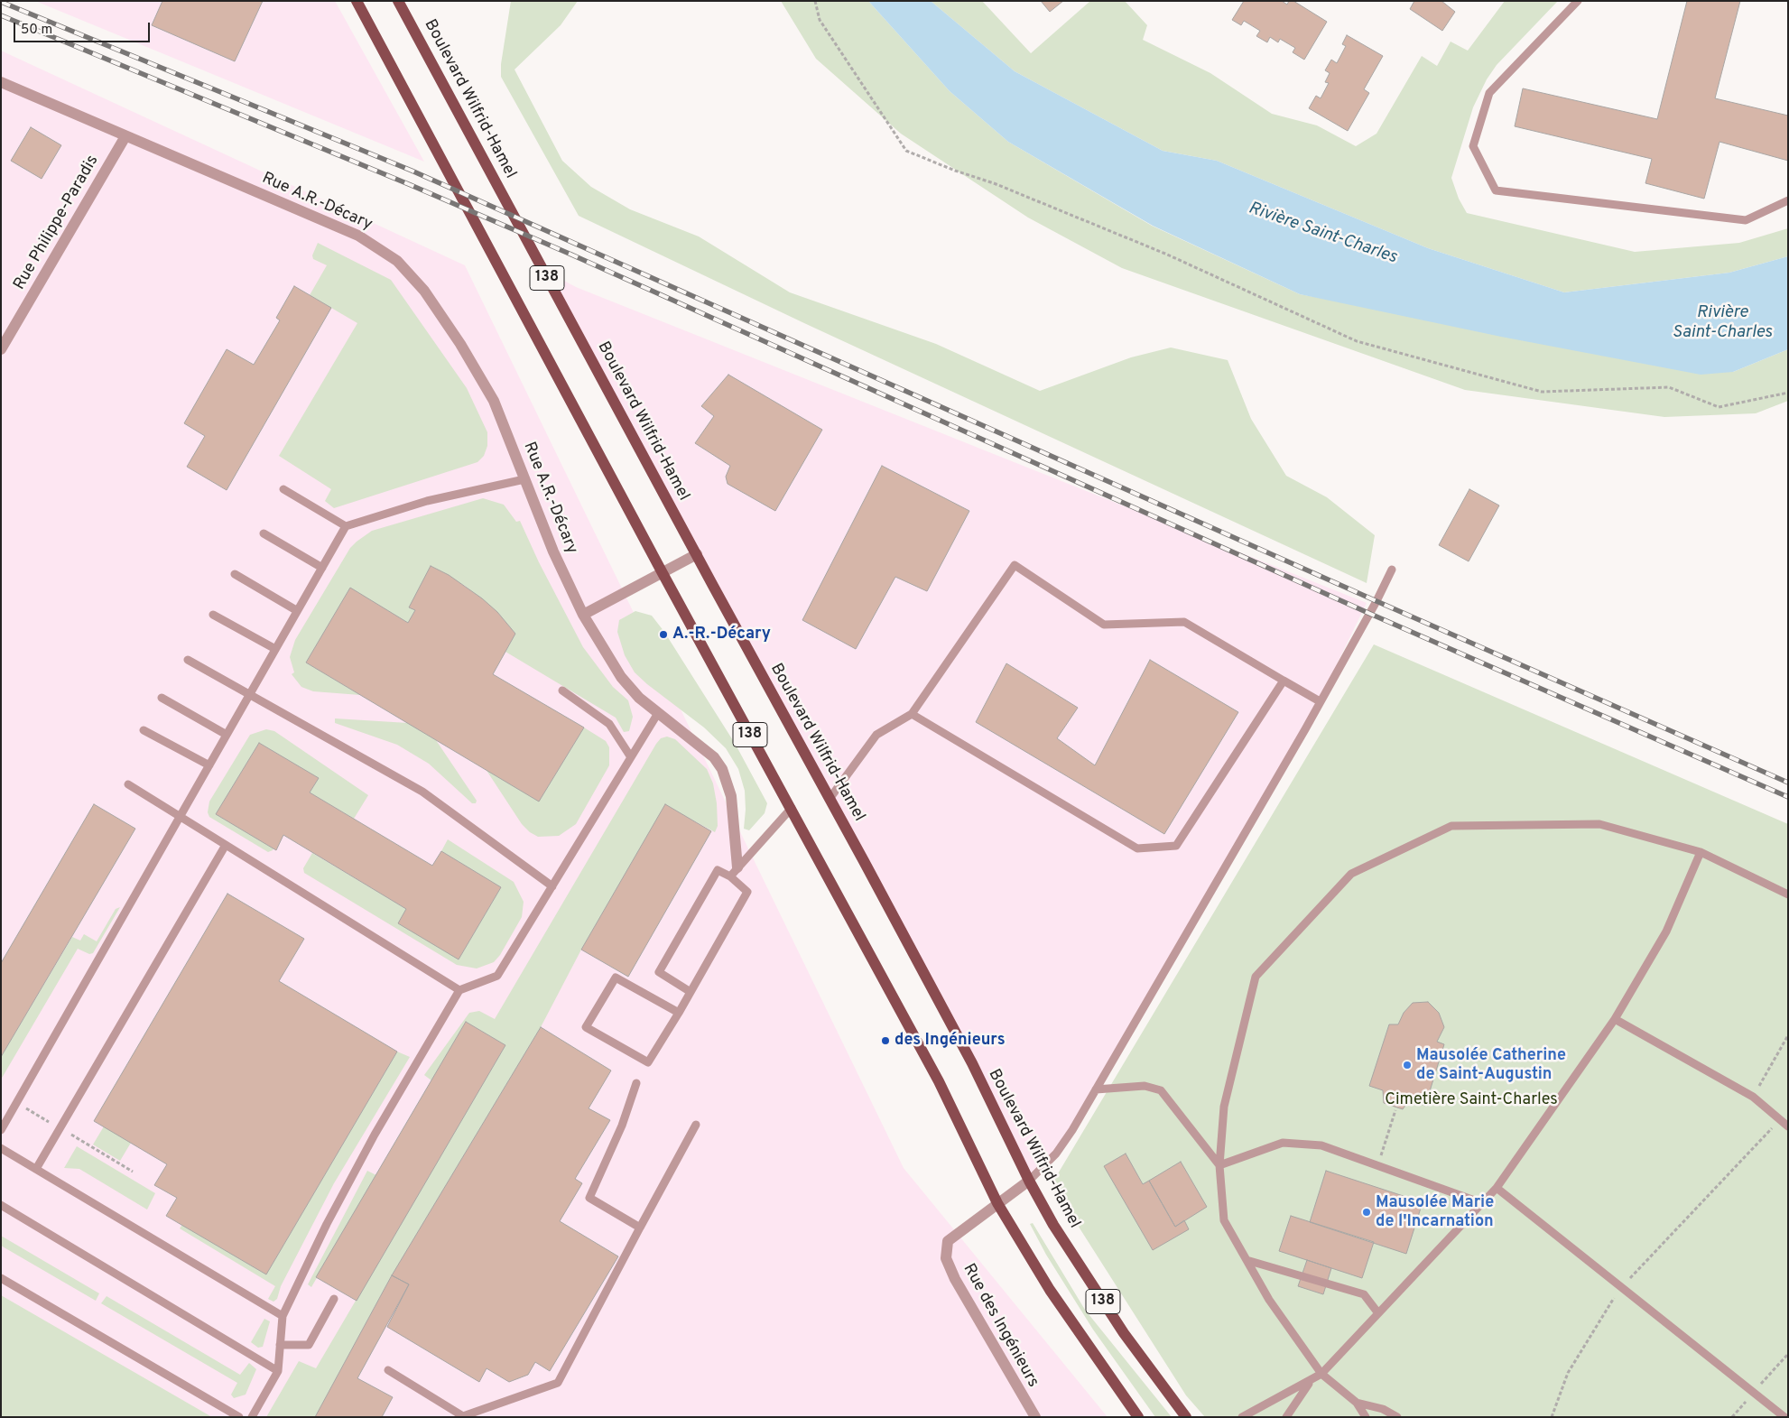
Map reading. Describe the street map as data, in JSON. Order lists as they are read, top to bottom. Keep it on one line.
{"streets":{"main road":["Boulevard Wilfrid-Hamel","138"],"street":["Rue A.R.-Décary","Rue Philippe-Paradis","Rue des Ingénieurs"]},"crossings":[["Boulevard Wilfrid-Hamel","Rue des Ingénieurs"],["Rue A.R.-Décary","Rue Philippe-Paradis"],["138","Rue des Ingénieurs"]],"water":["Rivière Saint-Charles"],"parks":["Cimetière Saint-Charles"],"places":["A.-R.-Décary","des Ingénieurs","Mausolée Catherine de Saint-Augustin","Mausolée Marie de l'Incarnation"],"scale_bar":"50 m"}
